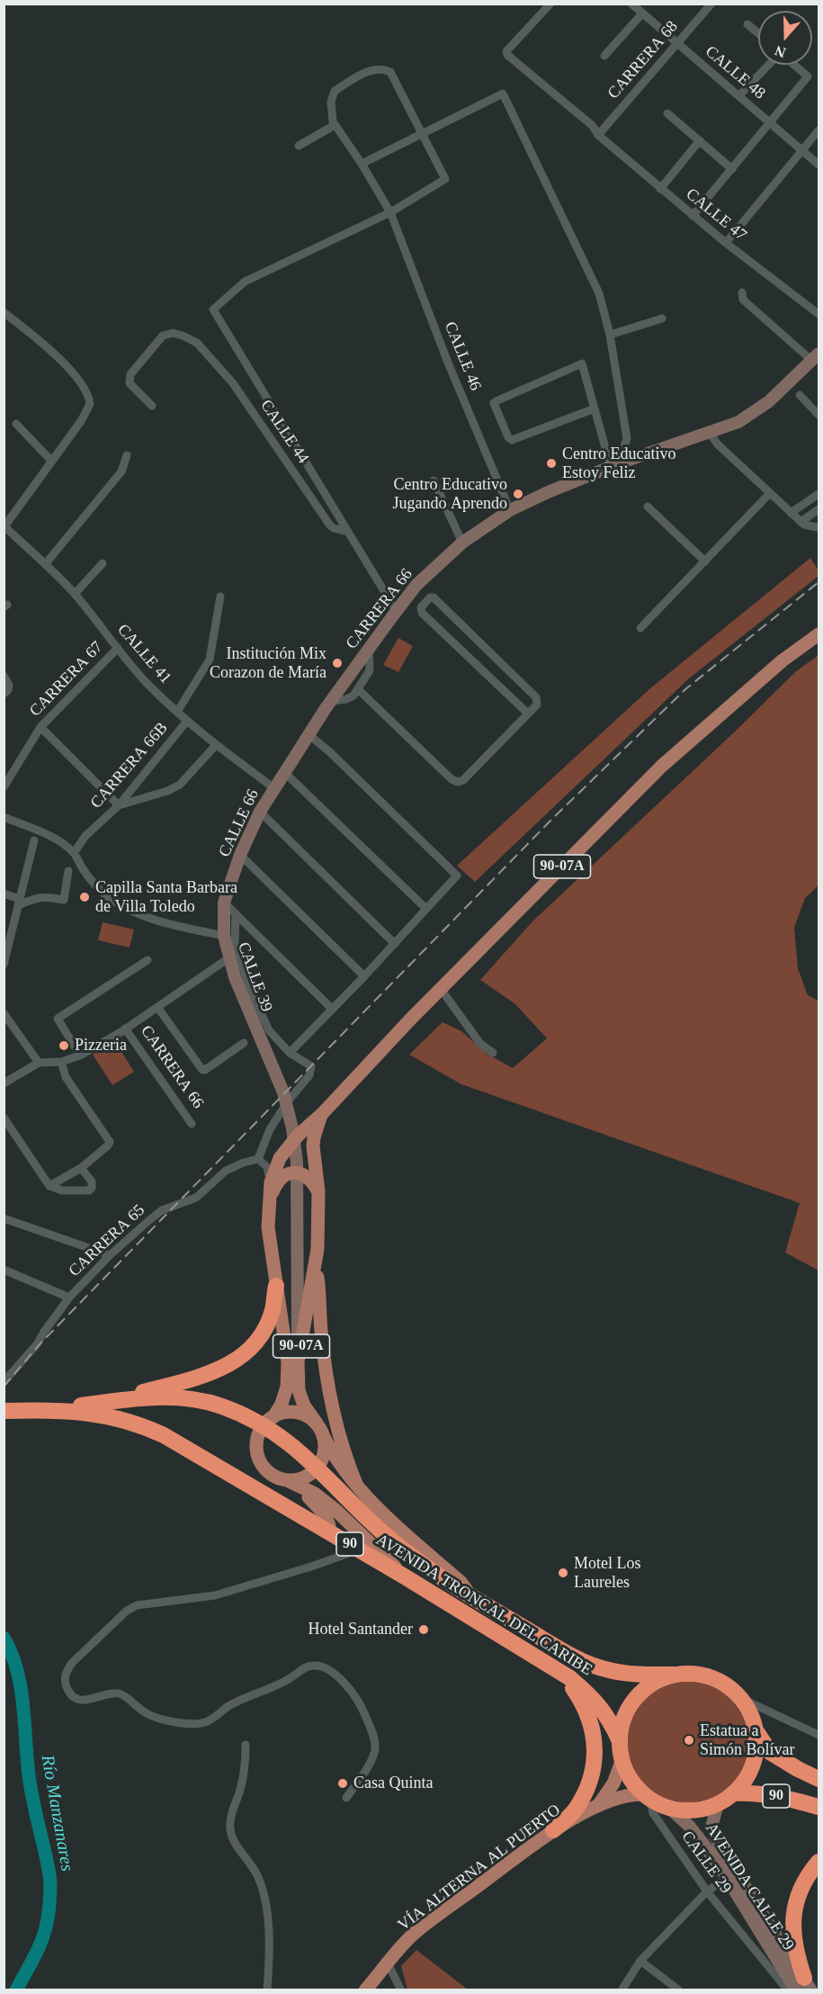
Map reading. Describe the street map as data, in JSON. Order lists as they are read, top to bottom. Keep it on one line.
{"streets":{"highway":["90","AVENIDA TRONCAL DEL CARIBE"],"main road":["90-07A","VÍA ALTERNA AL PUERTO"],"street":["CARRERA 68","CALLE 48","CALLE 47","CALLE 46","CALLE 44","CARRERA 66","CALLE 41","CARRERA 67","CARRERA 66B","CALLE 66","CALLE 39","CARRERA 65","CALLE 29","AVENIDA CALLE 29"]},"crossings":[["CARRERA 68","CALLE 48"],["CARRERA 68","CALLE 47"],["CALLE 46","CARRERA 66"],["CARRERA 66","CALLE 41"],["CARRERA 66","CALLE 66"],["CARRERA 66","CALLE 39"],["CALLE 41","CARRERA 67"],["CALLE 41","CARRERA 66B"],["CALLE 41","CALLE 66"],["CARRERA 66B","CALLE 39"],["CALLE 66","CALLE 39"],["90-07A","CALLE 39"],["90","AVENIDA TRONCAL DEL CARIBE"],["90","CALLE 29"],["90","VÍA ALTERNA AL PUERTO"],["90","AVENIDA CALLE 29"],["AVENIDA TRONCAL DEL CARIBE","CALLE 29"],["AVENIDA TRONCAL DEL CARIBE","VÍA ALTERNA AL PUERTO"],["AVENIDA TRONCAL DEL CARIBE","AVENIDA CALLE 29"],["CALLE 29","VÍA ALTERNA AL PUERTO"],["CALLE 29","AVENIDA CALLE 29"],["VÍA ALTERNA AL PUERTO","AVENIDA CALLE 29"]],"water":["Río Manzanares"],"places":["Centro Educativo Estoy Feliz","Centro Educativo Jugando Aprendo","Institución Mix Corazon de María","Capilla Santa Barbara de Villa Toledo","Pizzeria","Motel Los Laureles","Hotel Santander","Estatua a Simón Bolívar","Casa Quinta"],"north":"bottom"}
